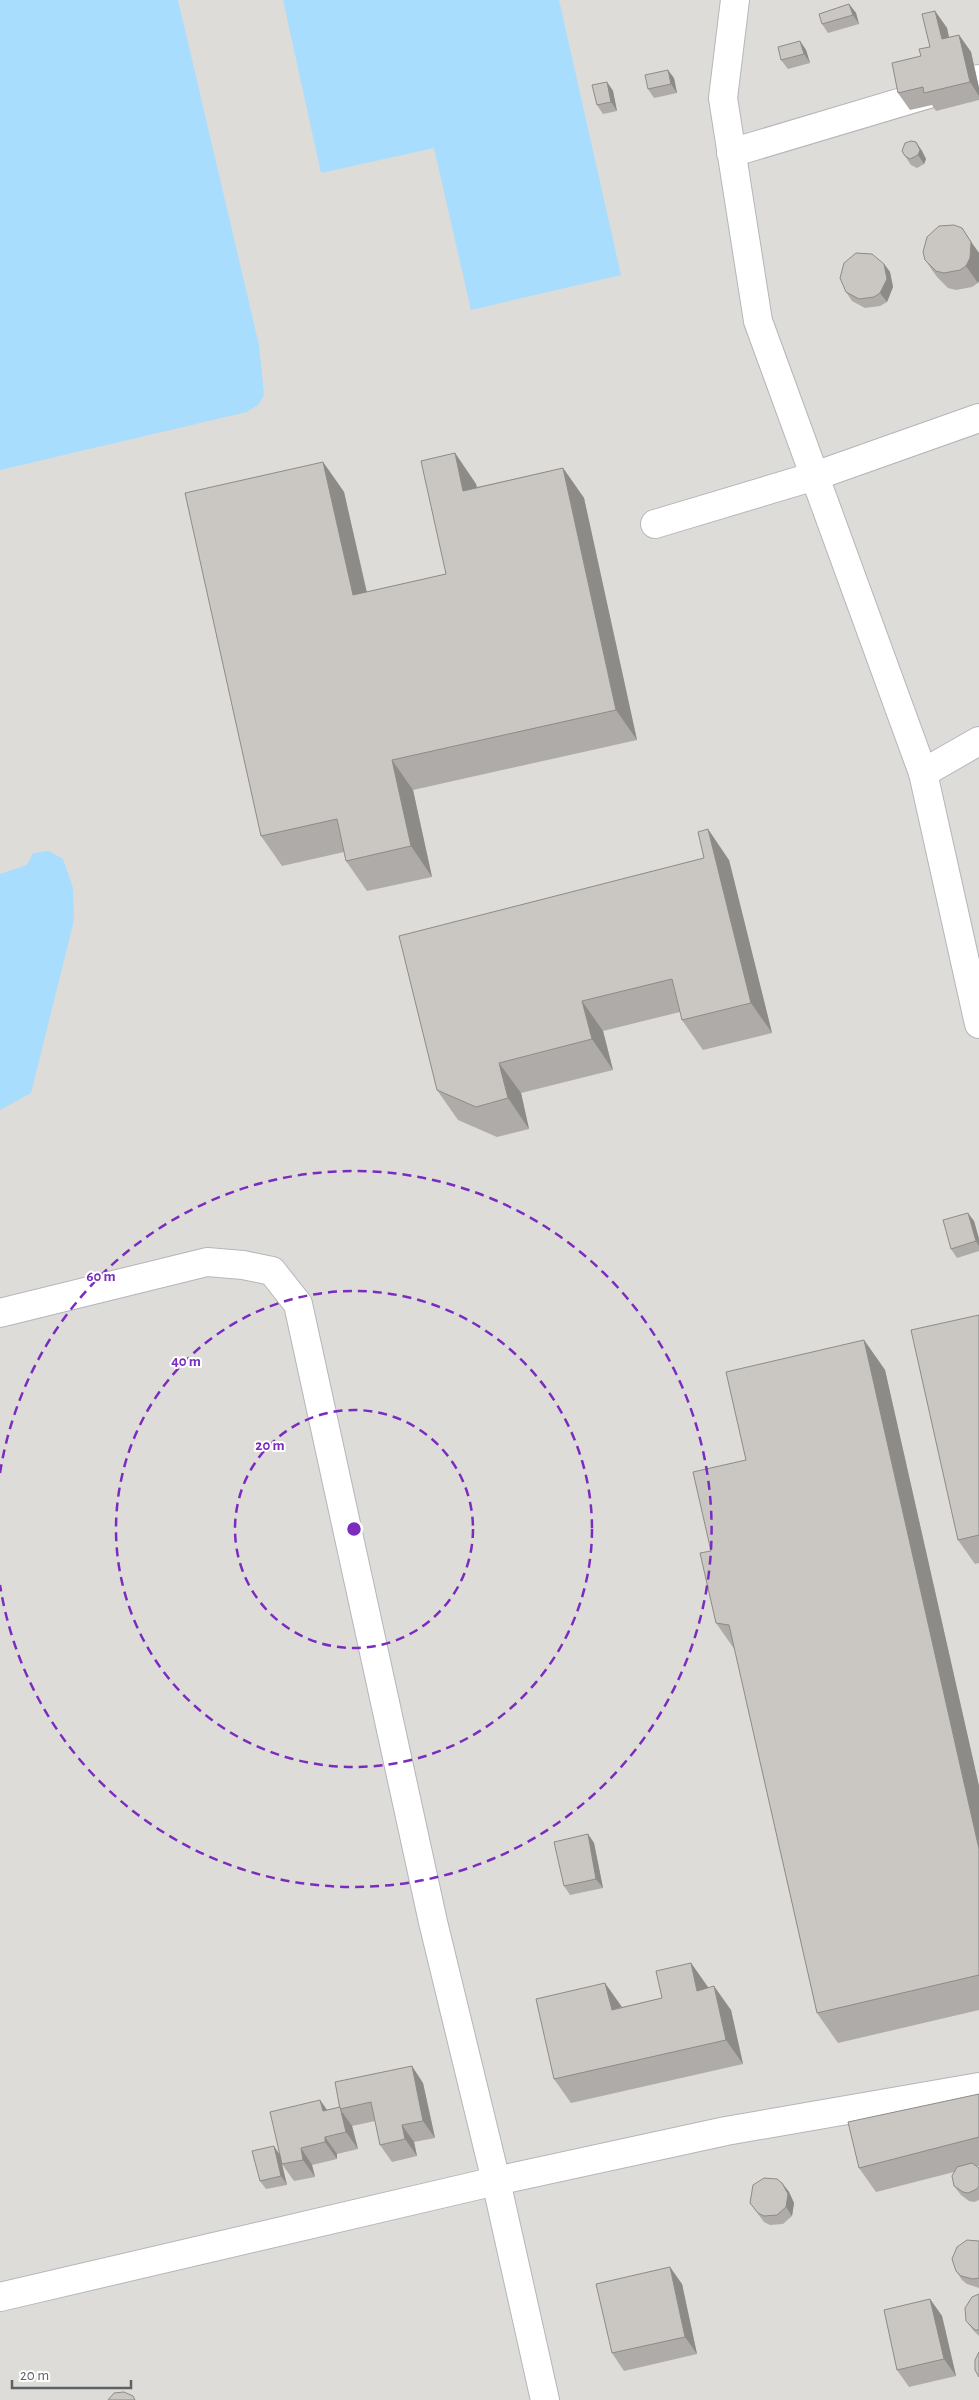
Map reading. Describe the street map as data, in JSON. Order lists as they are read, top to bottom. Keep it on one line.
{"scale_bar":"20 m","rings":["60 m","40 m","20 m"]}
